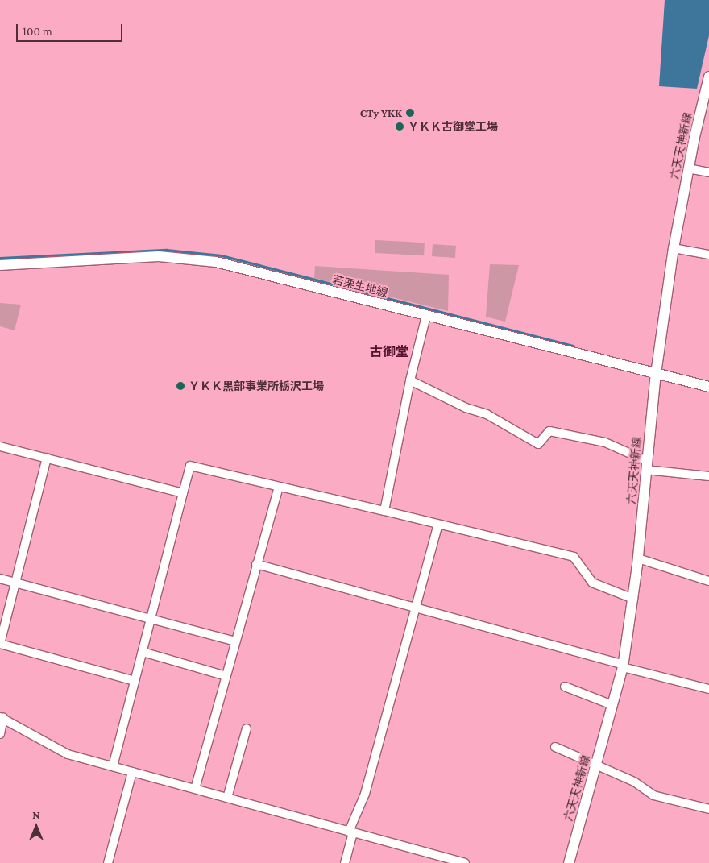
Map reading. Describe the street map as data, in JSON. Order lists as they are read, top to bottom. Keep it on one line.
{"streets":{"main road":["六天天神新線","若栗生地線"]},"crossings":[["六天天神新線","若栗生地線"]],"districts":["古御堂"],"places":["CTy YKK","ＹＫＫ古御堂工場","ＹＫＫ黒部事業所栃沢工場"],"scale_bar":"100 m","north":"top"}
